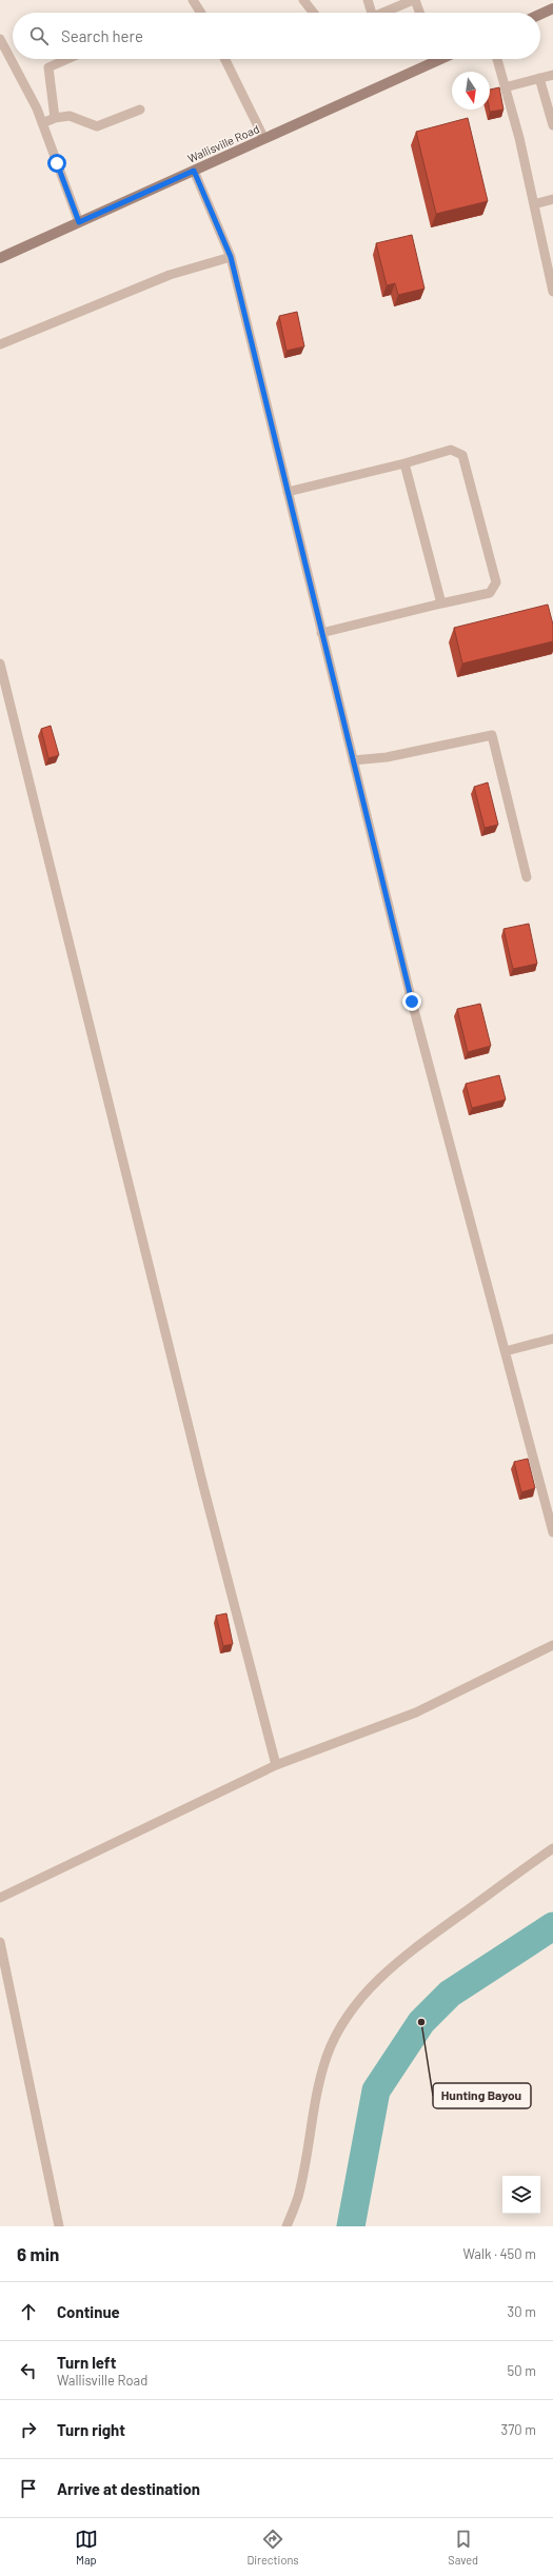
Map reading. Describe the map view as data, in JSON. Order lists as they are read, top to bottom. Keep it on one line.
{"streets":{"main road":["Wallisville Road"]},"places":["Hunting Bayou"],"north":"bottom","page":{"search":"Search here","heading":["6 min","Walk · 450 m"],"list":[["Continue","30 m"],["Turn left","Wallisville Road","50 m"],["Turn right","370 m"],"Arrive at destination"],"nav":["Map","Directions","Saved"]}}
